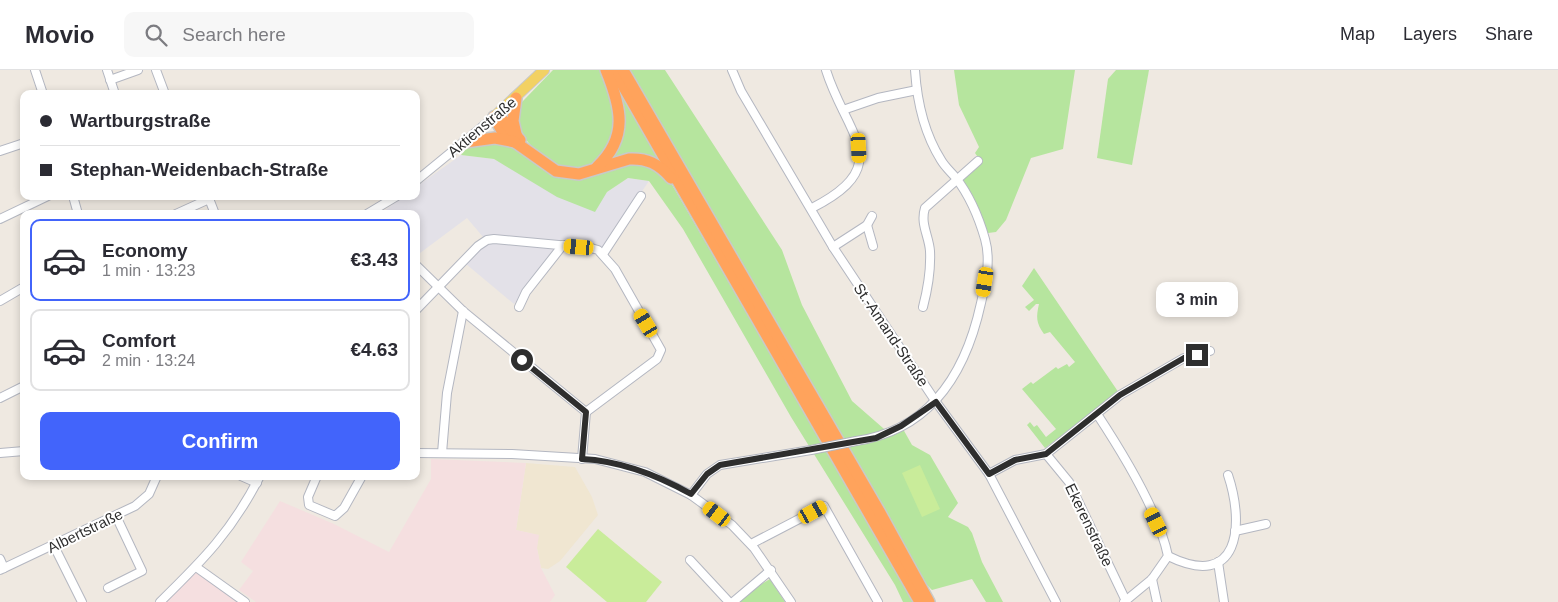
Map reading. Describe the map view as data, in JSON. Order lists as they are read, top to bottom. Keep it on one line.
{"streets":{"main road":["Aktienstraße"],"street":["St.-Amand-Straße","Ekerenstraße","Albertstraße"]},"page":{"header":"Movio","search":"Search here","nav":["Map","Layers","Share"],"banner":["Wartburgstraße","Stephan-Weidenbach-Straße"],"list":[{"name":"Economy","note":"1 min · 13:23","value":"€3.43"},{"name":"Comfort","note":"2 min · 13:24","value":"€4.63"}],"bubble":"3 min","buttons":"Confirm"}}
